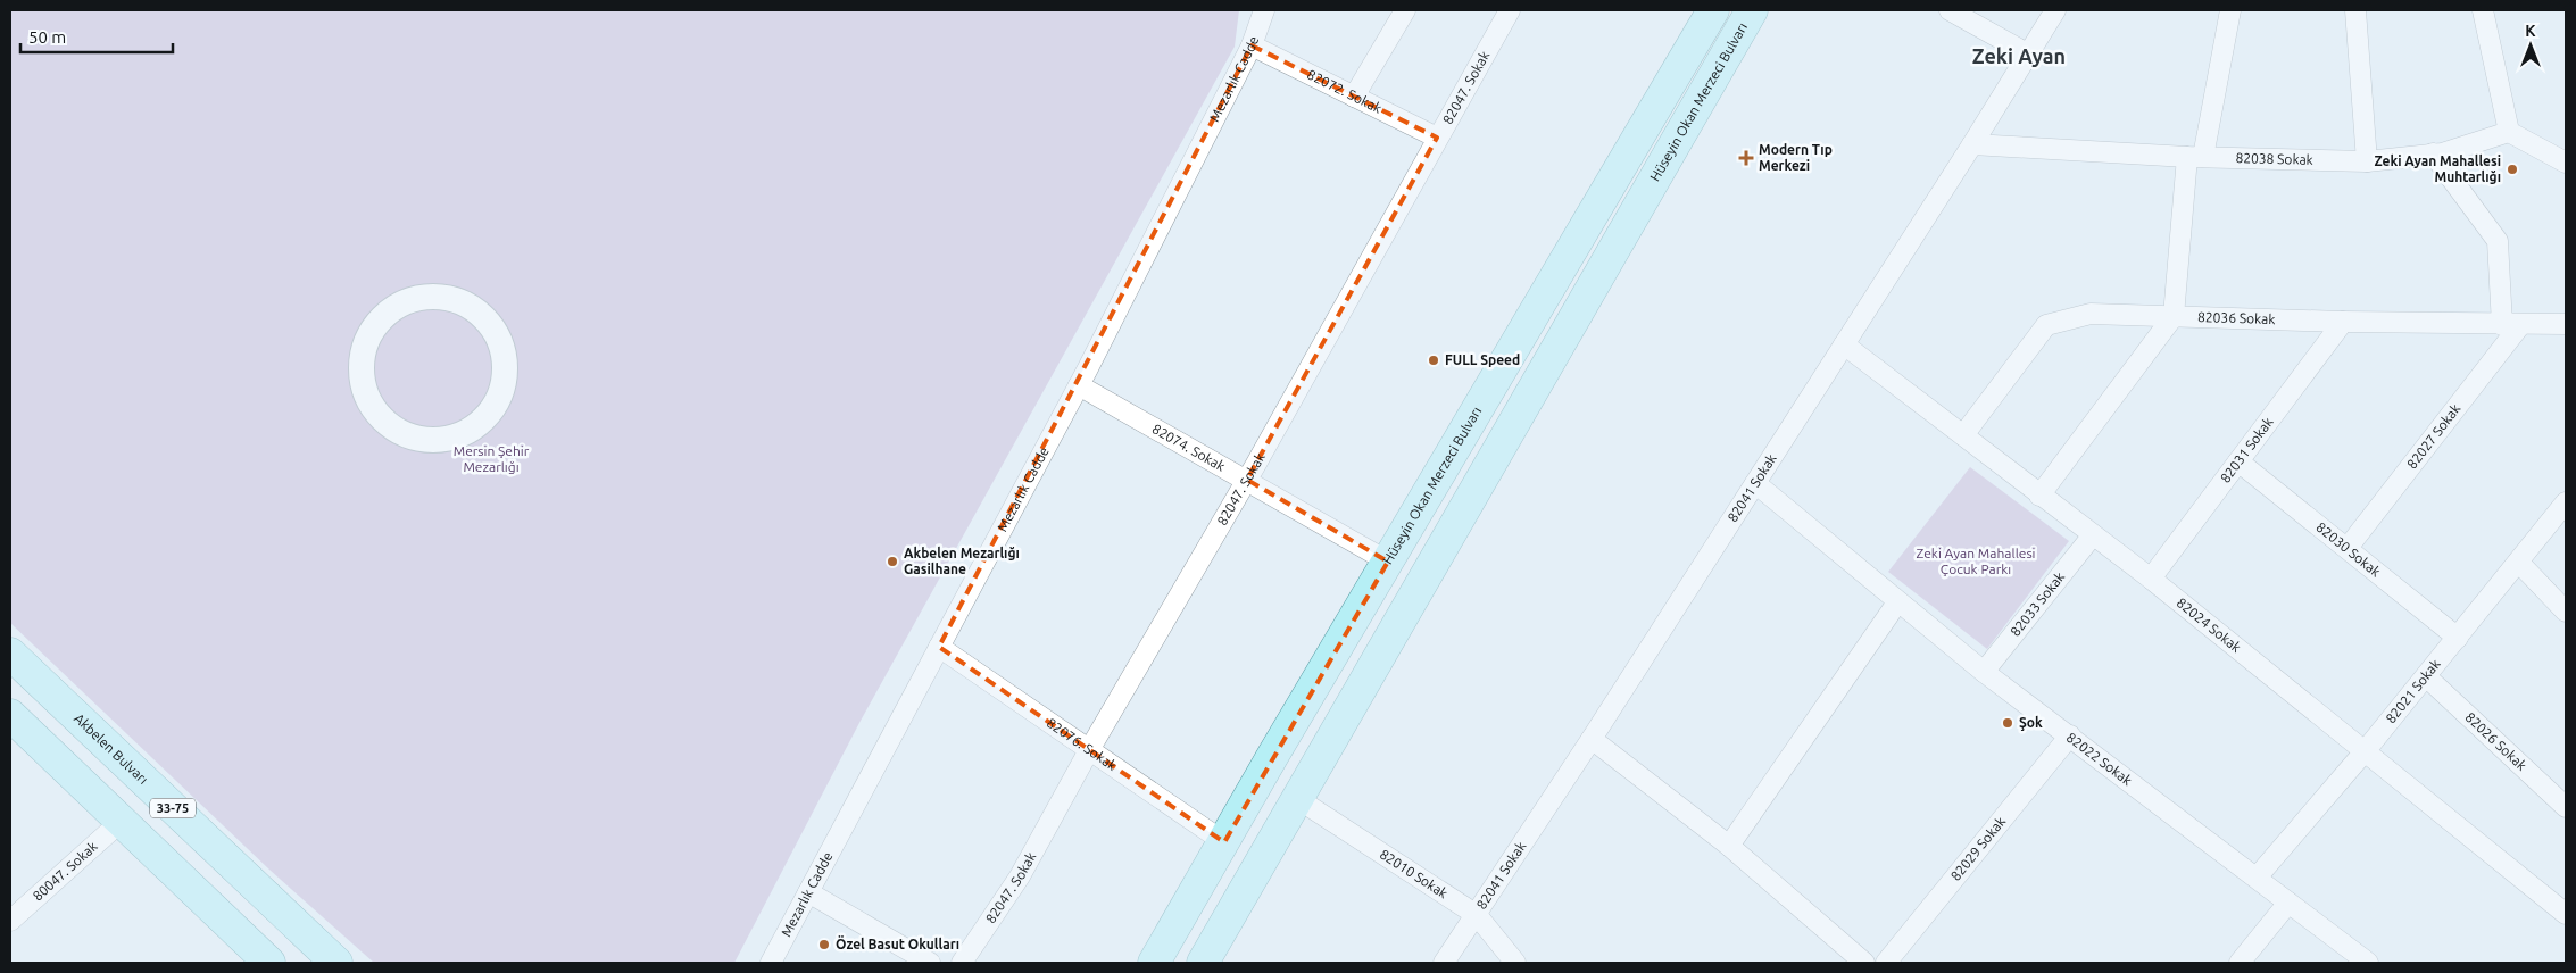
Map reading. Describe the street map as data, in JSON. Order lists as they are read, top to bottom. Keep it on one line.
{"streets":{"main road":["Hüseyin Okan Merzeci Bulvarı","Akbelen Bulvarı","33-75"],"street":["Mezarlık Cadde","82047. Sokak","82072. Sokak","82038 Sokak","82036 Sokak","82027 Sokak","82074. Sokak","82031 Sokak","82041 Sokak","82030 Sokak","82033 Sokak","82024 Sokak","82021 Sokak","82026 Sokak","82076. Sokak","82022 Sokak","82029 Sokak","80047. Sokak","82010 Sokak"]},"crossings":[["Mezarlık Cadde","82072. Sokak"],["Mezarlık Cadde","82074. Sokak"],["Mezarlık Cadde","82076. Sokak"],["82047. Sokak","82072. Sokak"],["82047. Sokak","82074. Sokak"],["82047. Sokak","82076. Sokak"],["Hüseyin Okan Merzeci Bulvarı","82074. Sokak"],["Hüseyin Okan Merzeci Bulvarı","82076. Sokak"],["Hüseyin Okan Merzeci Bulvarı","82010 Sokak"],["82038 Sokak","82041 Sokak"],["82036 Sokak","82027 Sokak"],["82036 Sokak","82031 Sokak"],["82036 Sokak","82024 Sokak"],["82027 Sokak","82030 Sokak"],["82031 Sokak","82030 Sokak"],["82031 Sokak","82024 Sokak"],["82041 Sokak","82024 Sokak"],["82041 Sokak","82022 Sokak"],["82041 Sokak","82010 Sokak"],["82030 Sokak","82021 Sokak"],["82033 Sokak","82024 Sokak"],["82033 Sokak","82022 Sokak"],["82024 Sokak","82021 Sokak"],["82021 Sokak","82026 Sokak"],["82021 Sokak","82022 Sokak"],["82022 Sokak","82029 Sokak"]],"districts":["Zeki Ayan"],"parks":["Mersin Şehir Mezarlığı","Zeki Ayan Mahallesi Çocuk Parkı"],"places":{"health":["Modern Tıp Merkezi"],"other":["Zeki Ayan Mahallesi Muhtarlığı","FULL Speed","Akbelen Mezarlığı Gasilhane","Şok","Özel Basut Okulları"]},"scale_bar":"50 m","north":"top"}
